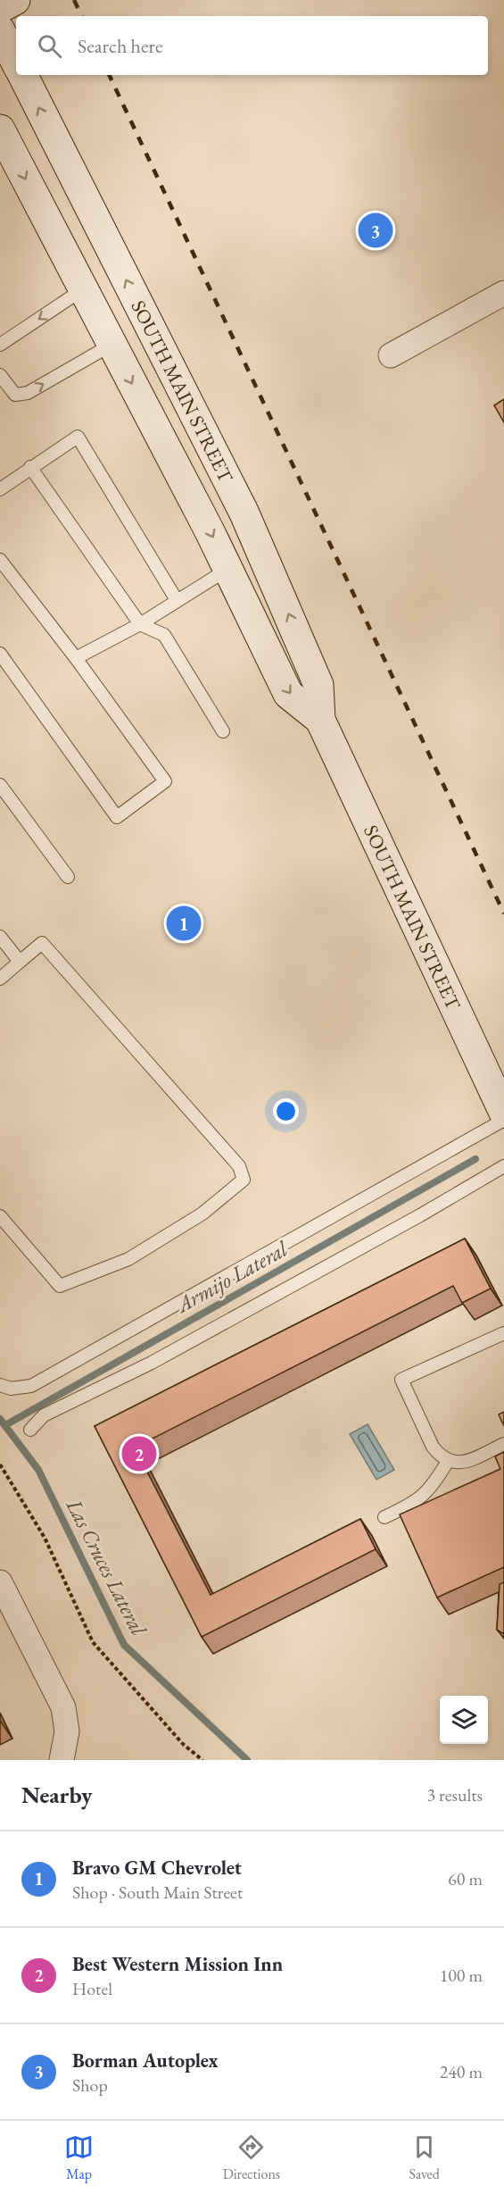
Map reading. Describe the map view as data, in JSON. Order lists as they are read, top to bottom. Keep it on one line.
{"streets":{"main road":["SOUTH MAIN STREET"]},"water":["Armijo Lateral","Las Cruces Lateral"],"page":{"search":"Search here","pins":["3","1","2"],"heading":["Nearby","3 results"],"list":[{"mark":"1","name":"Bravo GM Chevrolet","note":"Shop · South Main Street","value":"60 m"},{"mark":"2","name":"Best Western Mission Inn","note":"Hotel","value":"100 m"},{"mark":"3","name":"Borman Autoplex","note":"Shop","value":"240 m"}],"nav":["Map","Directions","Saved"]}}
